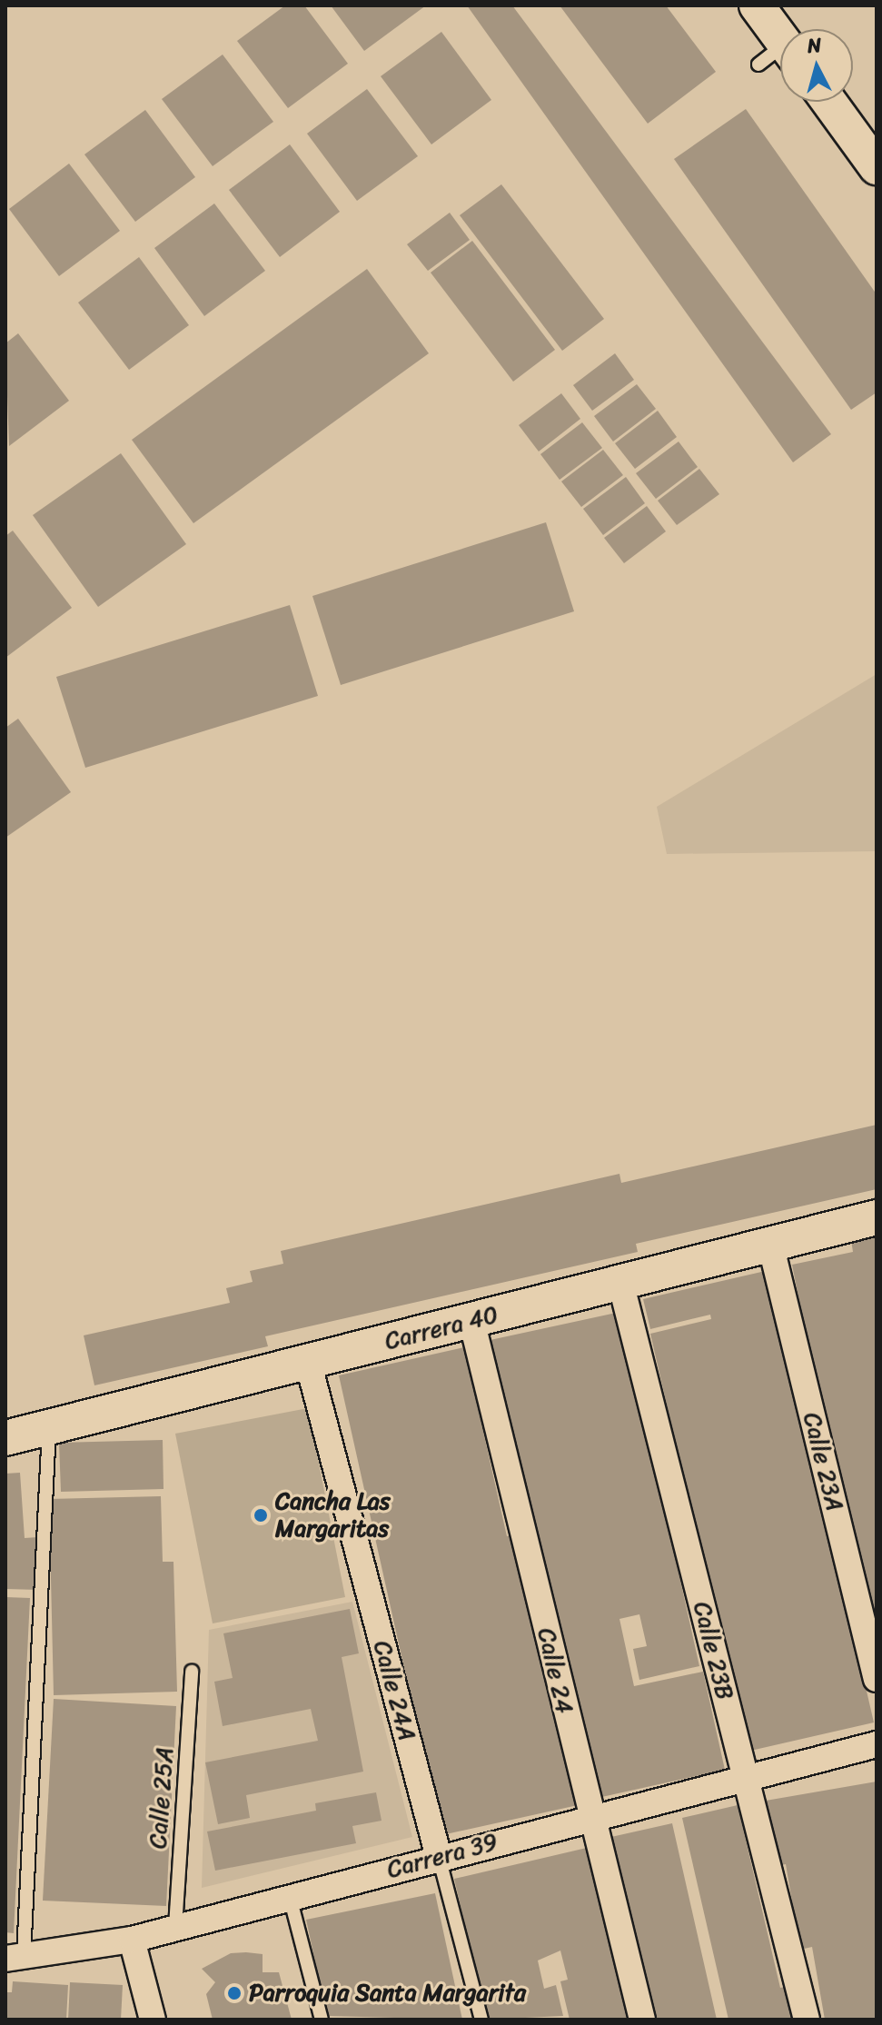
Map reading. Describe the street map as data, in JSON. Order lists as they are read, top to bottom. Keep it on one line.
{"streets":{"street":["Carrera 40","Calle 23A","Calle 23B","Calle 24","Calle 24A","Carrera 39"],"lane":["Calle 25A"]},"crossings":[["Carrera 40","Calle 23A"],["Carrera 40","Calle 23B"],["Carrera 40","Calle 24"],["Carrera 40","Calle 24A"],["Calle 23B","Carrera 39"],["Calle 24","Carrera 39"],["Calle 24A","Carrera 39"],["Calle 25A","Carrera 39"]],"places":["Cancha Las Margaritas","Parroquia Santa Margarita"],"north":"top"}
